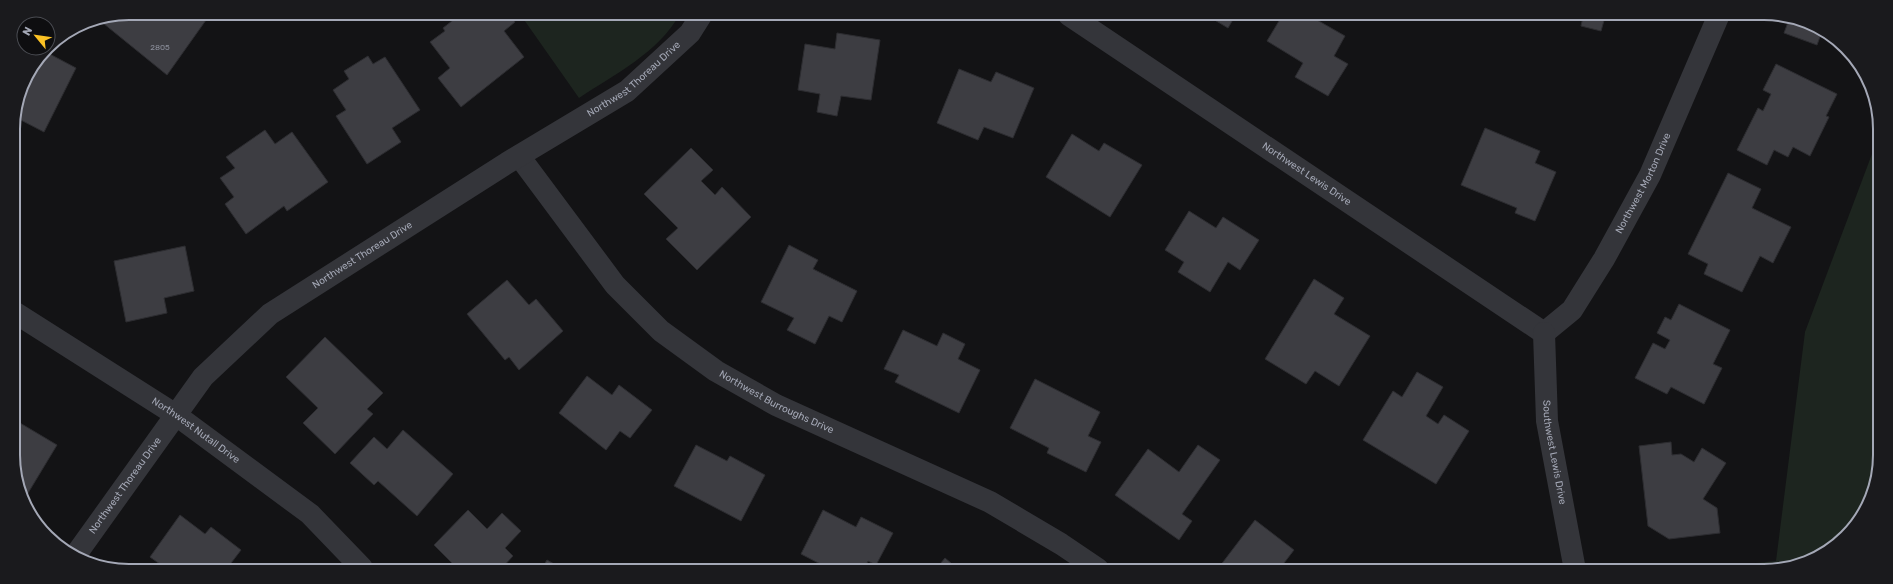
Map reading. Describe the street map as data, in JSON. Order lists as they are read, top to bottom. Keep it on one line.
{"streets":{"street":["Northwest Thoreau Drive","Northwest Lewis Drive","Northwest Morton Drive","Northwest Burroughs Drive","Northwest Nutall Drive","Southwest Lewis Drive"]},"crossings":[["Northwest Thoreau Drive","Northwest Burroughs Drive"],["Northwest Thoreau Drive","Northwest Nutall Drive"],["Northwest Lewis Drive","Northwest Morton Drive"],["Northwest Lewis Drive","Southwest Lewis Drive"],["Northwest Morton Drive","Southwest Lewis Drive"]],"house_numbers":["2805"],"north":"top left"}
